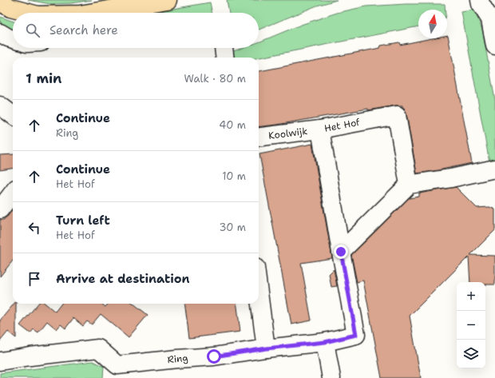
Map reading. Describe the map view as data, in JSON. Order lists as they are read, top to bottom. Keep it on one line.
{"streets":{"street":["Het Hof","Koolwijk","Ring"]},"crossings":[["Het Hof","Koolwijk"],["Het Hof","Ring"]],"north":"top","page":{"search":"Search here","heading":["1 min","Walk · 80 m"],"list":[["Continue","Ring","40 m"],["Continue","Het Hof","10 m"],["Turn left","Het Hof","30 m"],"Arrive at destination"],"map_buttons":["+","−"]}}
